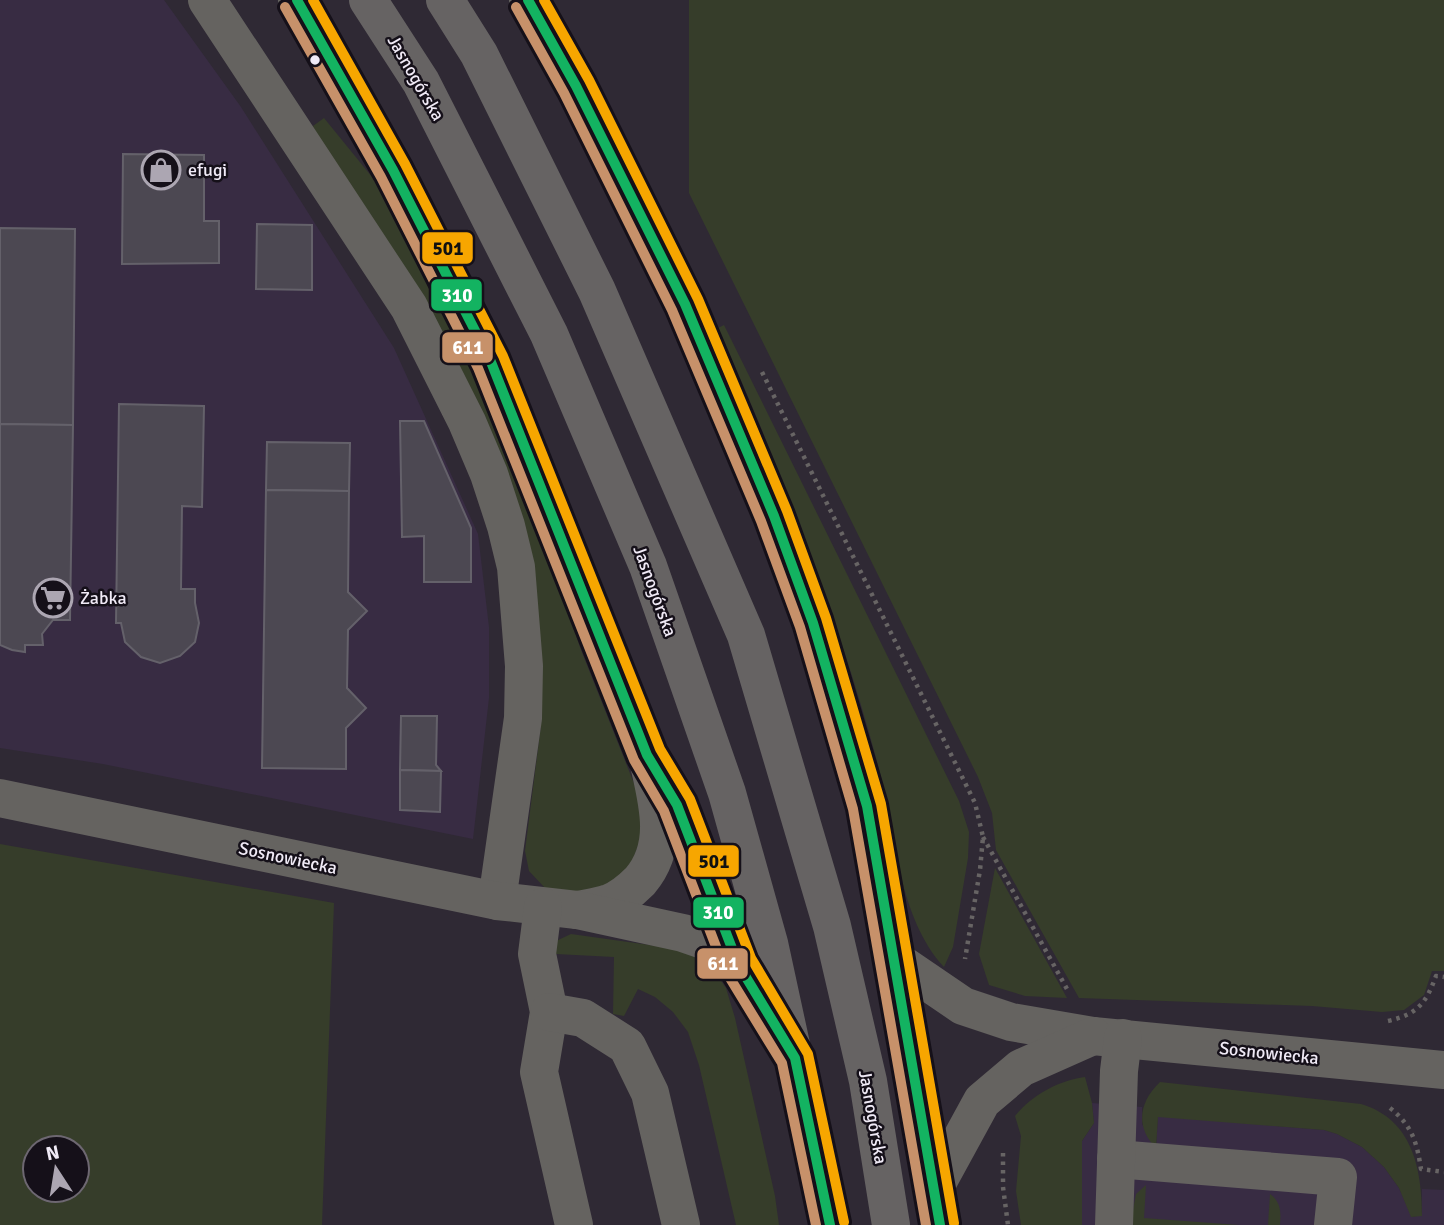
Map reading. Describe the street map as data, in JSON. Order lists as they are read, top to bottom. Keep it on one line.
{"streets":{"main road":["Jasnogórska"],"street":["Sosnowiecka"]},"places":{"shop":["efugi"],"supermarket":["Żabka"]},"lines":["transit line 310","transit line 501","transit line 611"],"north":"top"}
